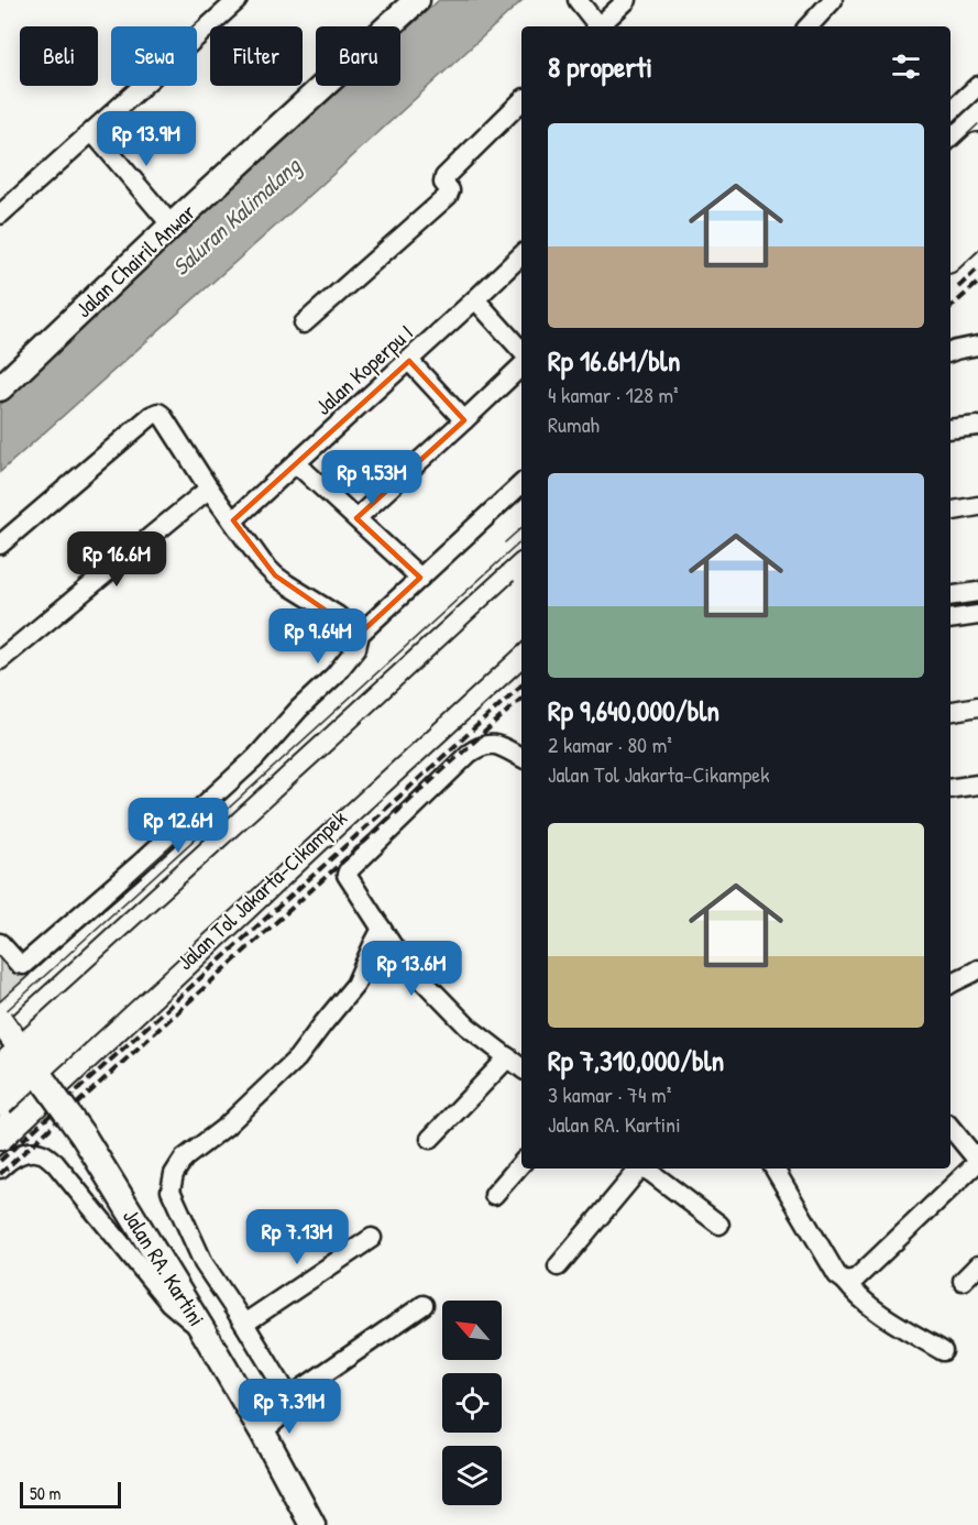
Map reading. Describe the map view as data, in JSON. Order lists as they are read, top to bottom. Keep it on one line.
{"streets":{"highway":["Jalan Tol Jakarta–Cikampek"],"main road":["Jalan Chairil Anwar","Jalan RA. Kartini"],"street":["Jalan Koperpu I"]},"water":["Saluran Kalimalang"],"scale_bar":"50 m","north":"top left","page":{"chip":["Beli","Sewa","Filter","Baru"],"heading":"8 properti","list":[{"name":"Rp 16.6M/bln","note":"4 kamar · 128 m² · Rumah"},{"name":"Rp 9,640,000/bln","note":"2 kamar · 80 m² · Jalan Tol Jakarta–Cikampek"},{"name":"Rp 7,310,000/bln","note":"3 kamar · 74 m² · Jalan RA. Kartini"}],"price":["Rp 13.9M","Rp 9.53M","Rp 16.6M","Rp 9.64M","Rp 12.6M","Rp 13.6M","Rp 7.13M","Rp 7.31M"],"scale":"50 m"}}
